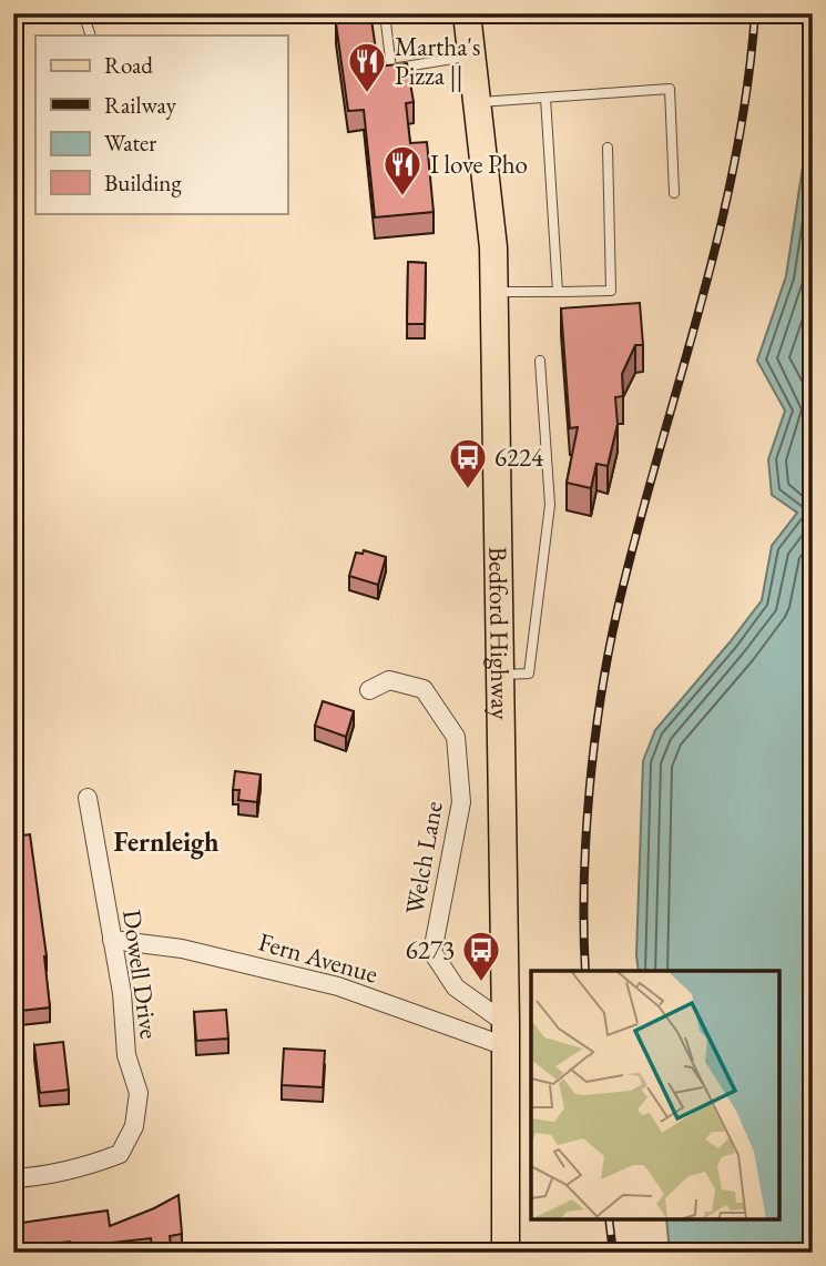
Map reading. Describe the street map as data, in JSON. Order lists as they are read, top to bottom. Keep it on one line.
{"streets":{"main road":["Bedford Highway"],"street":["Welch Lane","Fern Avenue","Dowell Drive"]},"crossings":[["Bedford Highway","Welch Lane"],["Bedford Highway","Fern Avenue"],["Welch Lane","Fern Avenue"],["Fern Avenue","Dowell Drive"]],"districts":["Fernleigh"],"places":{"restaurant":["Martha's Pizza ||","I love Pho"],"bus stop":["6224","6273"]},"legend":["Road","Railway","Water","Building"]}
